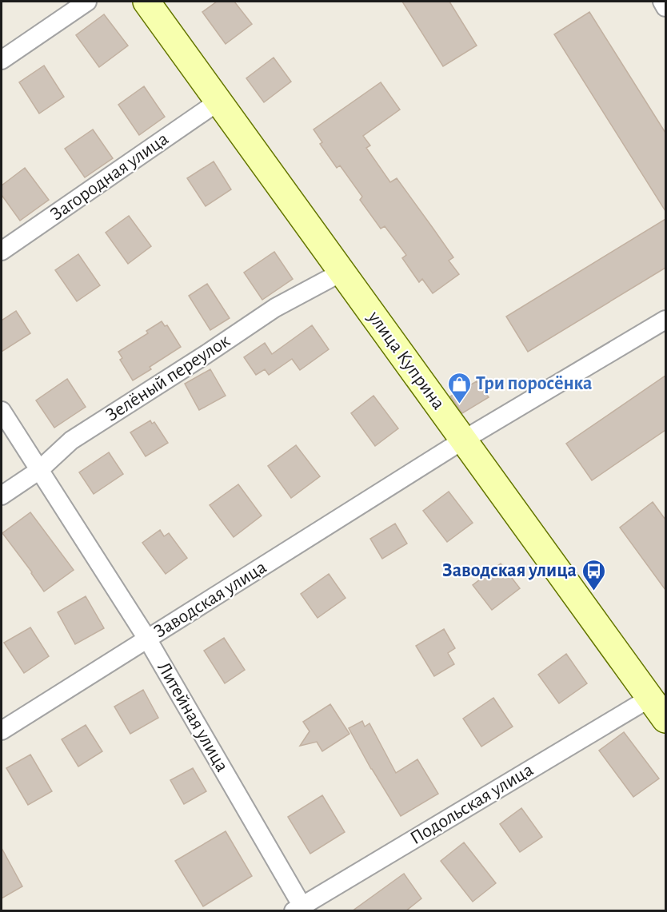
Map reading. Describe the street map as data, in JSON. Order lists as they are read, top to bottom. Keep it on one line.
{"streets":{"street":["Загородная улица","улица Куприна","Зелёный переулок","Заводская улица","Литейная улица","Подольская улица"]},"crossings":[["Загородная улица","улица Куприна"],["улица Куприна","Зелёный переулок"],["улица Куприна","Заводская улица"],["улица Куприна","Подольская улица"],["Зелёный переулок","Литейная улица"],["Заводская улица","Литейная улица"],["Литейная улица","Подольская улица"]],"places":{"shop":["Три поросёнка"],"bus stop":["Заводская улица"]}}
